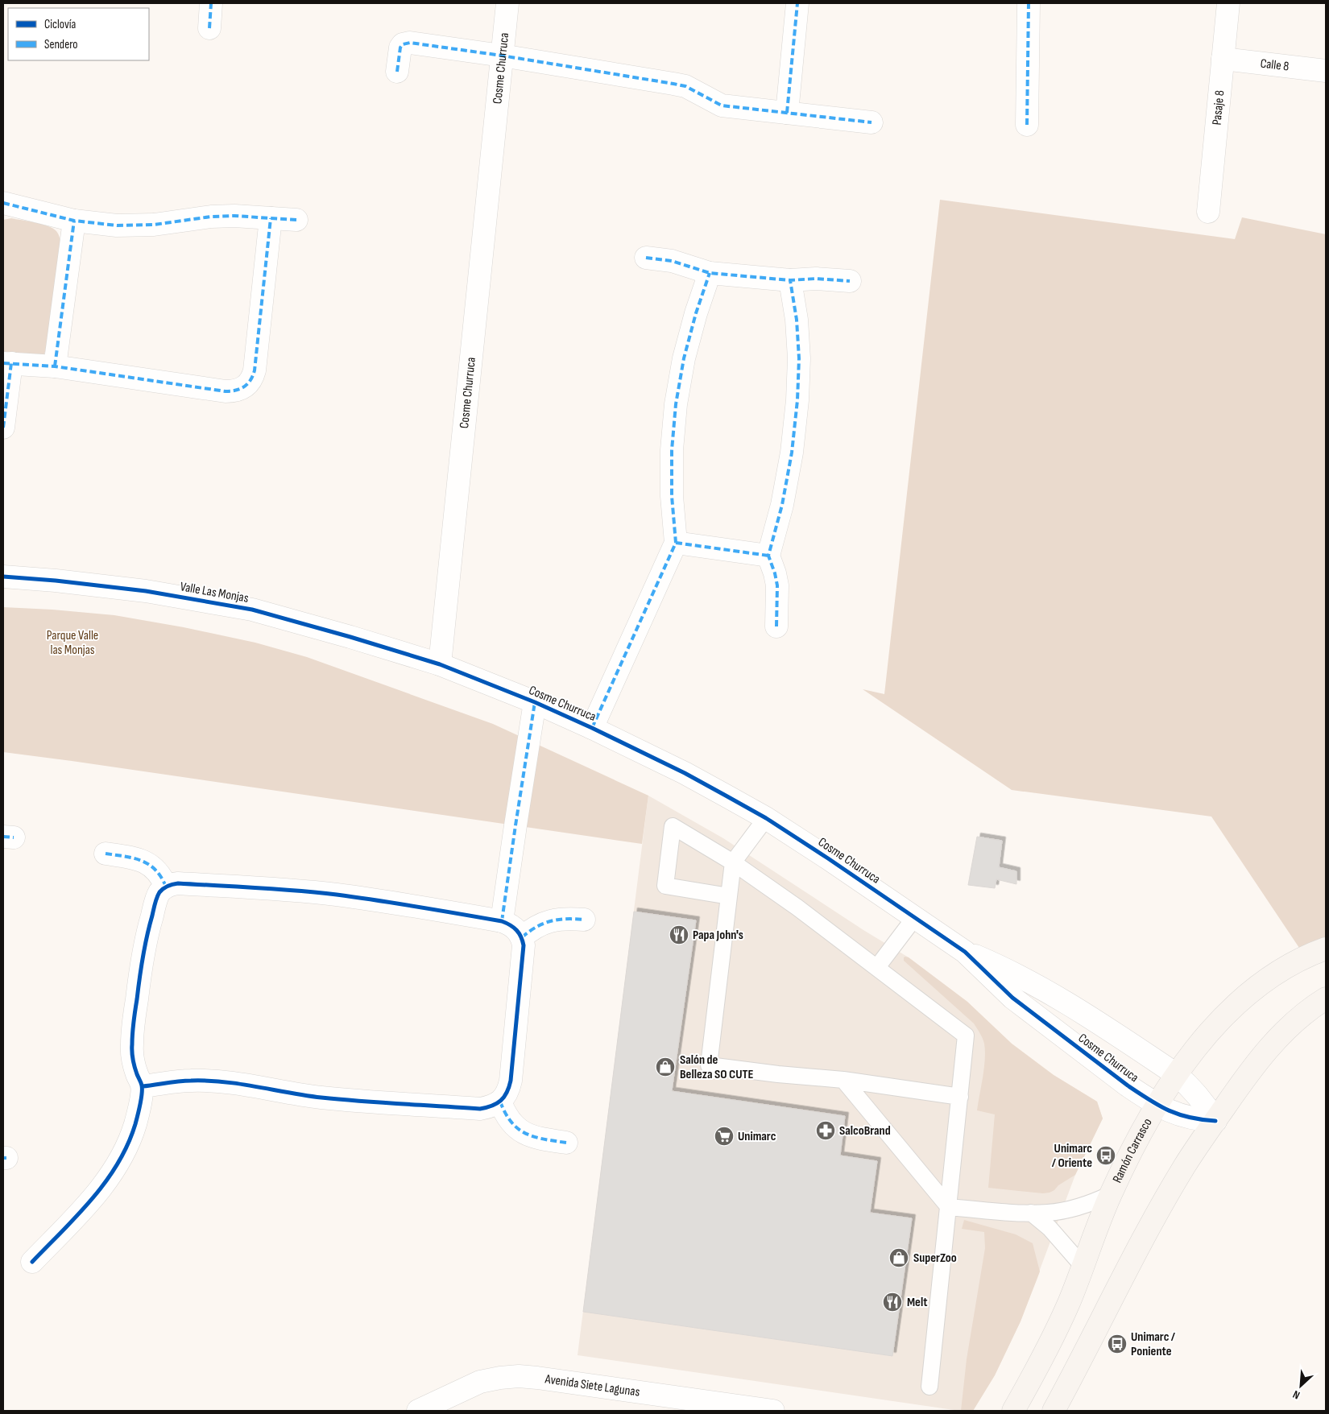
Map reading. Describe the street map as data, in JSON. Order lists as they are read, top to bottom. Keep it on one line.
{"streets":{"main road":["Ramón Carrasco"],"street":["Calle 8","Cosme Churruca","Pasaje 8","Valle Las Monjas","Avenida Siete Lagunas"]},"crossings":[["Calle 8","Pasaje 8"],["Cosme Churruca","Valle Las Monjas"],["Cosme Churruca","Ramón Carrasco"]],"parks":["Parque Valle las Monjas"],"places":{"restaurant":["Papa John's","Melt"],"shop":["Salón de Belleza SO CUTE","SuperZoo"],"pharmacy":["SalcoBrand"],"supermarket":["Unimarc"],"bus stop":["Unimarc / Oriente","Unimarc / Poniente"]},"legend":["Ciclovía","Sendero"],"north":"bottom left"}
